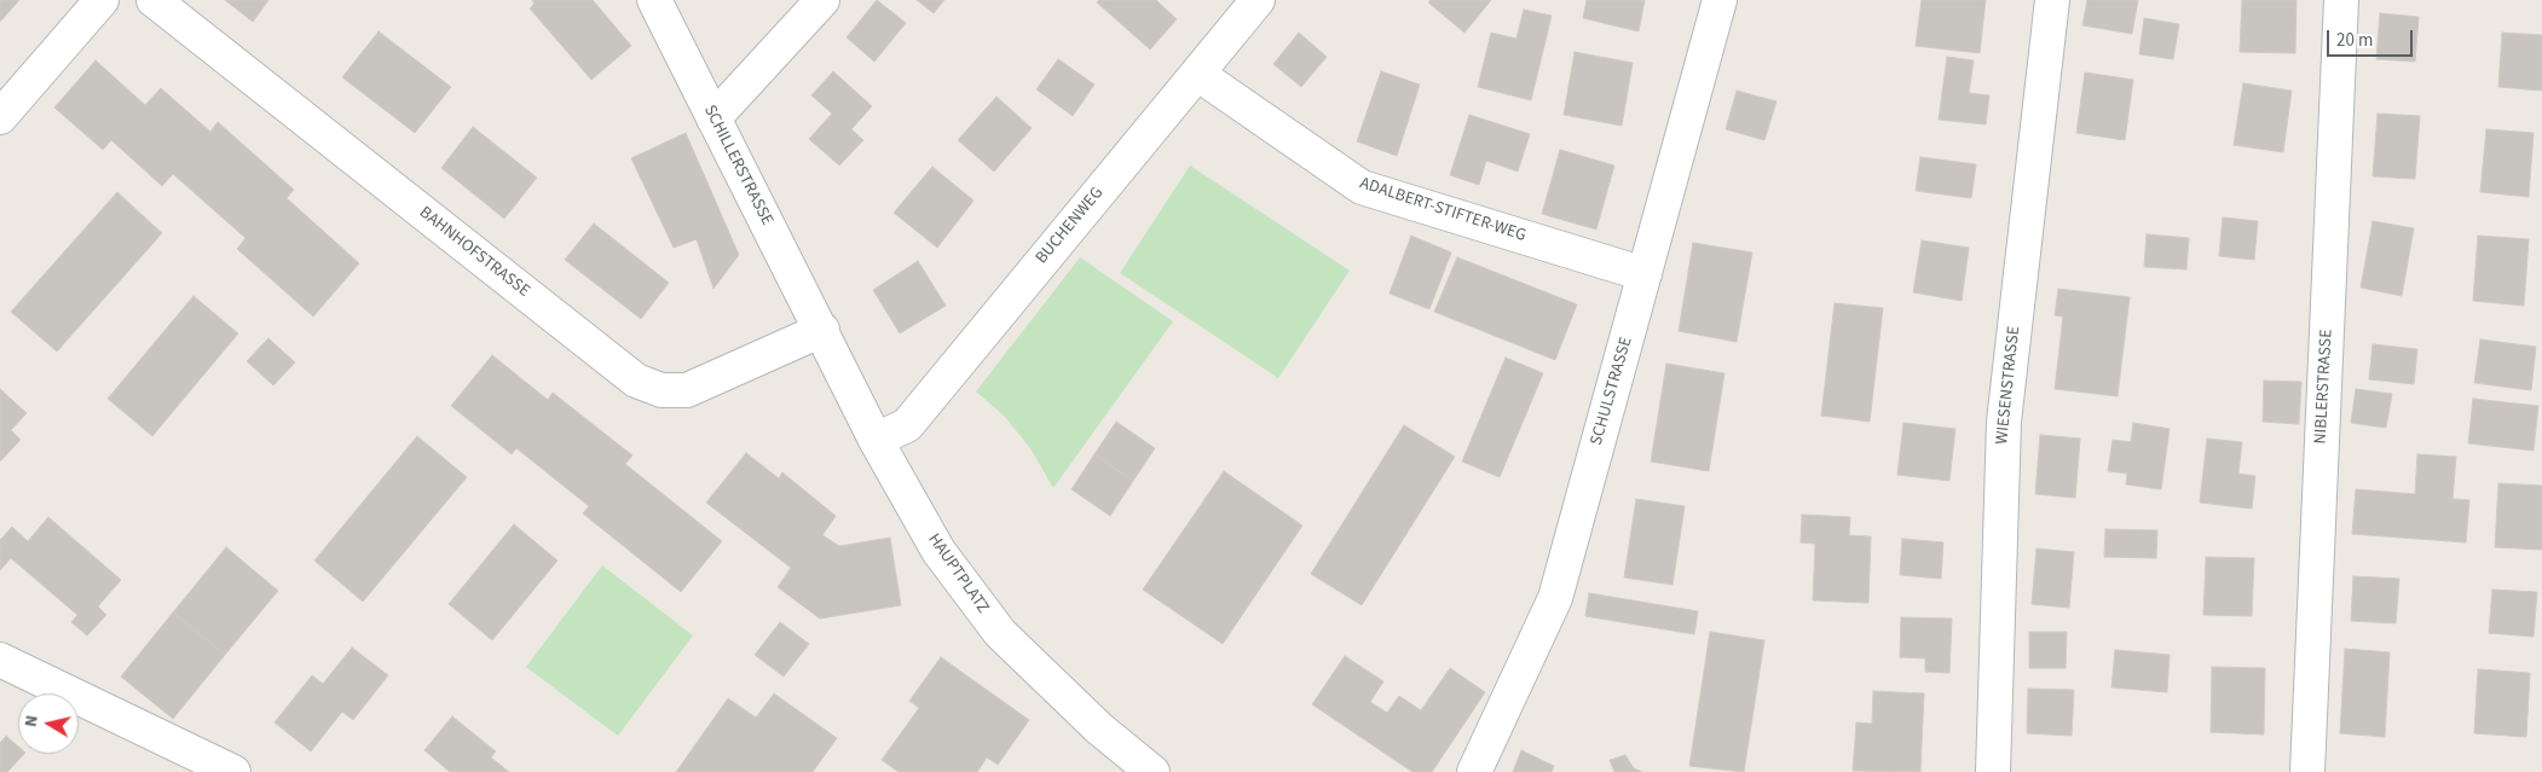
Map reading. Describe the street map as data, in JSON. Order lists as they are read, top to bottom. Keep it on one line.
{"streets":{"street":["SCHILLERSTRASSE","ADALBERT-STIFTER-WEG","BUCHENWEG","BAHNHOFSTRASSE","WIESENSTRASSE","NIBLERSTRASSE","SCHULSTRASSE","HAUPTPLATZ"]},"crossings":[["SCHILLERSTRASSE","BAHNHOFSTRASSE"],["SCHILLERSTRASSE","HAUPTPLATZ"],["ADALBERT-STIFTER-WEG","BUCHENWEG"],["ADALBERT-STIFTER-WEG","SCHULSTRASSE"],["BUCHENWEG","HAUPTPLATZ"],["BAHNHOFSTRASSE","HAUPTPLATZ"]],"scale_bar":"20 m","north":"left"}
